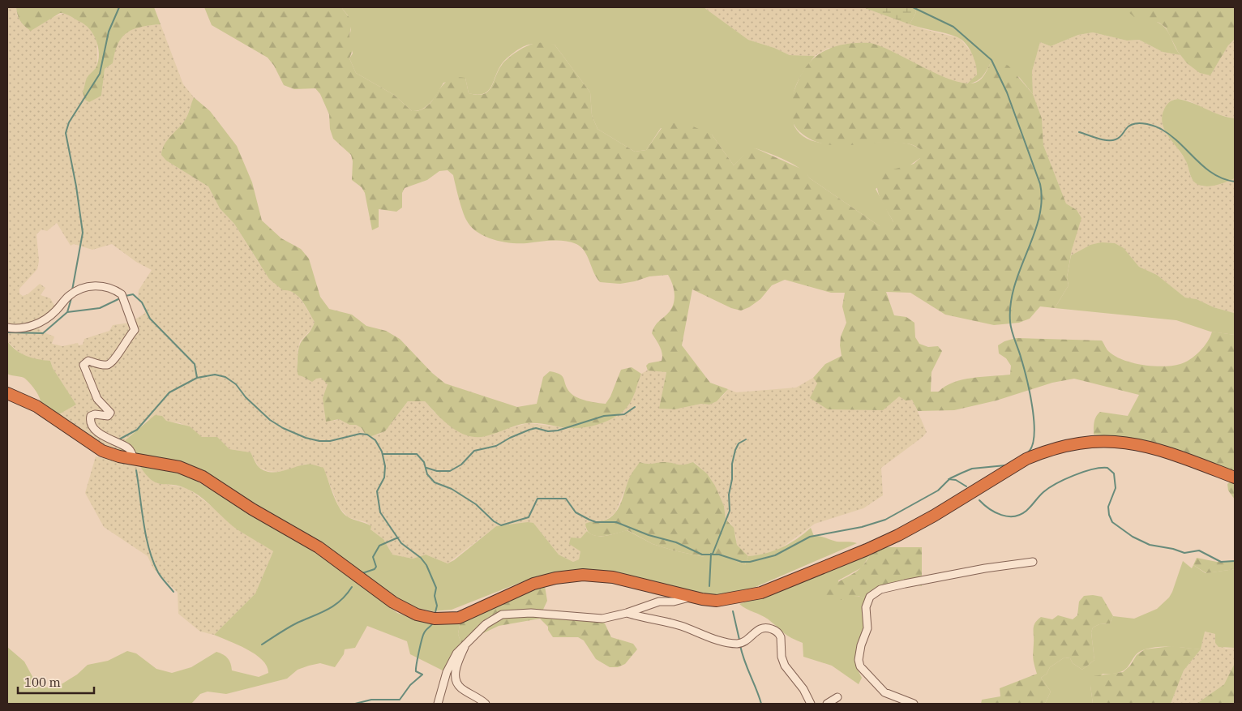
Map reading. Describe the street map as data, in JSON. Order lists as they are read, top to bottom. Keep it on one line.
{"scale_bar":"100 m"}
